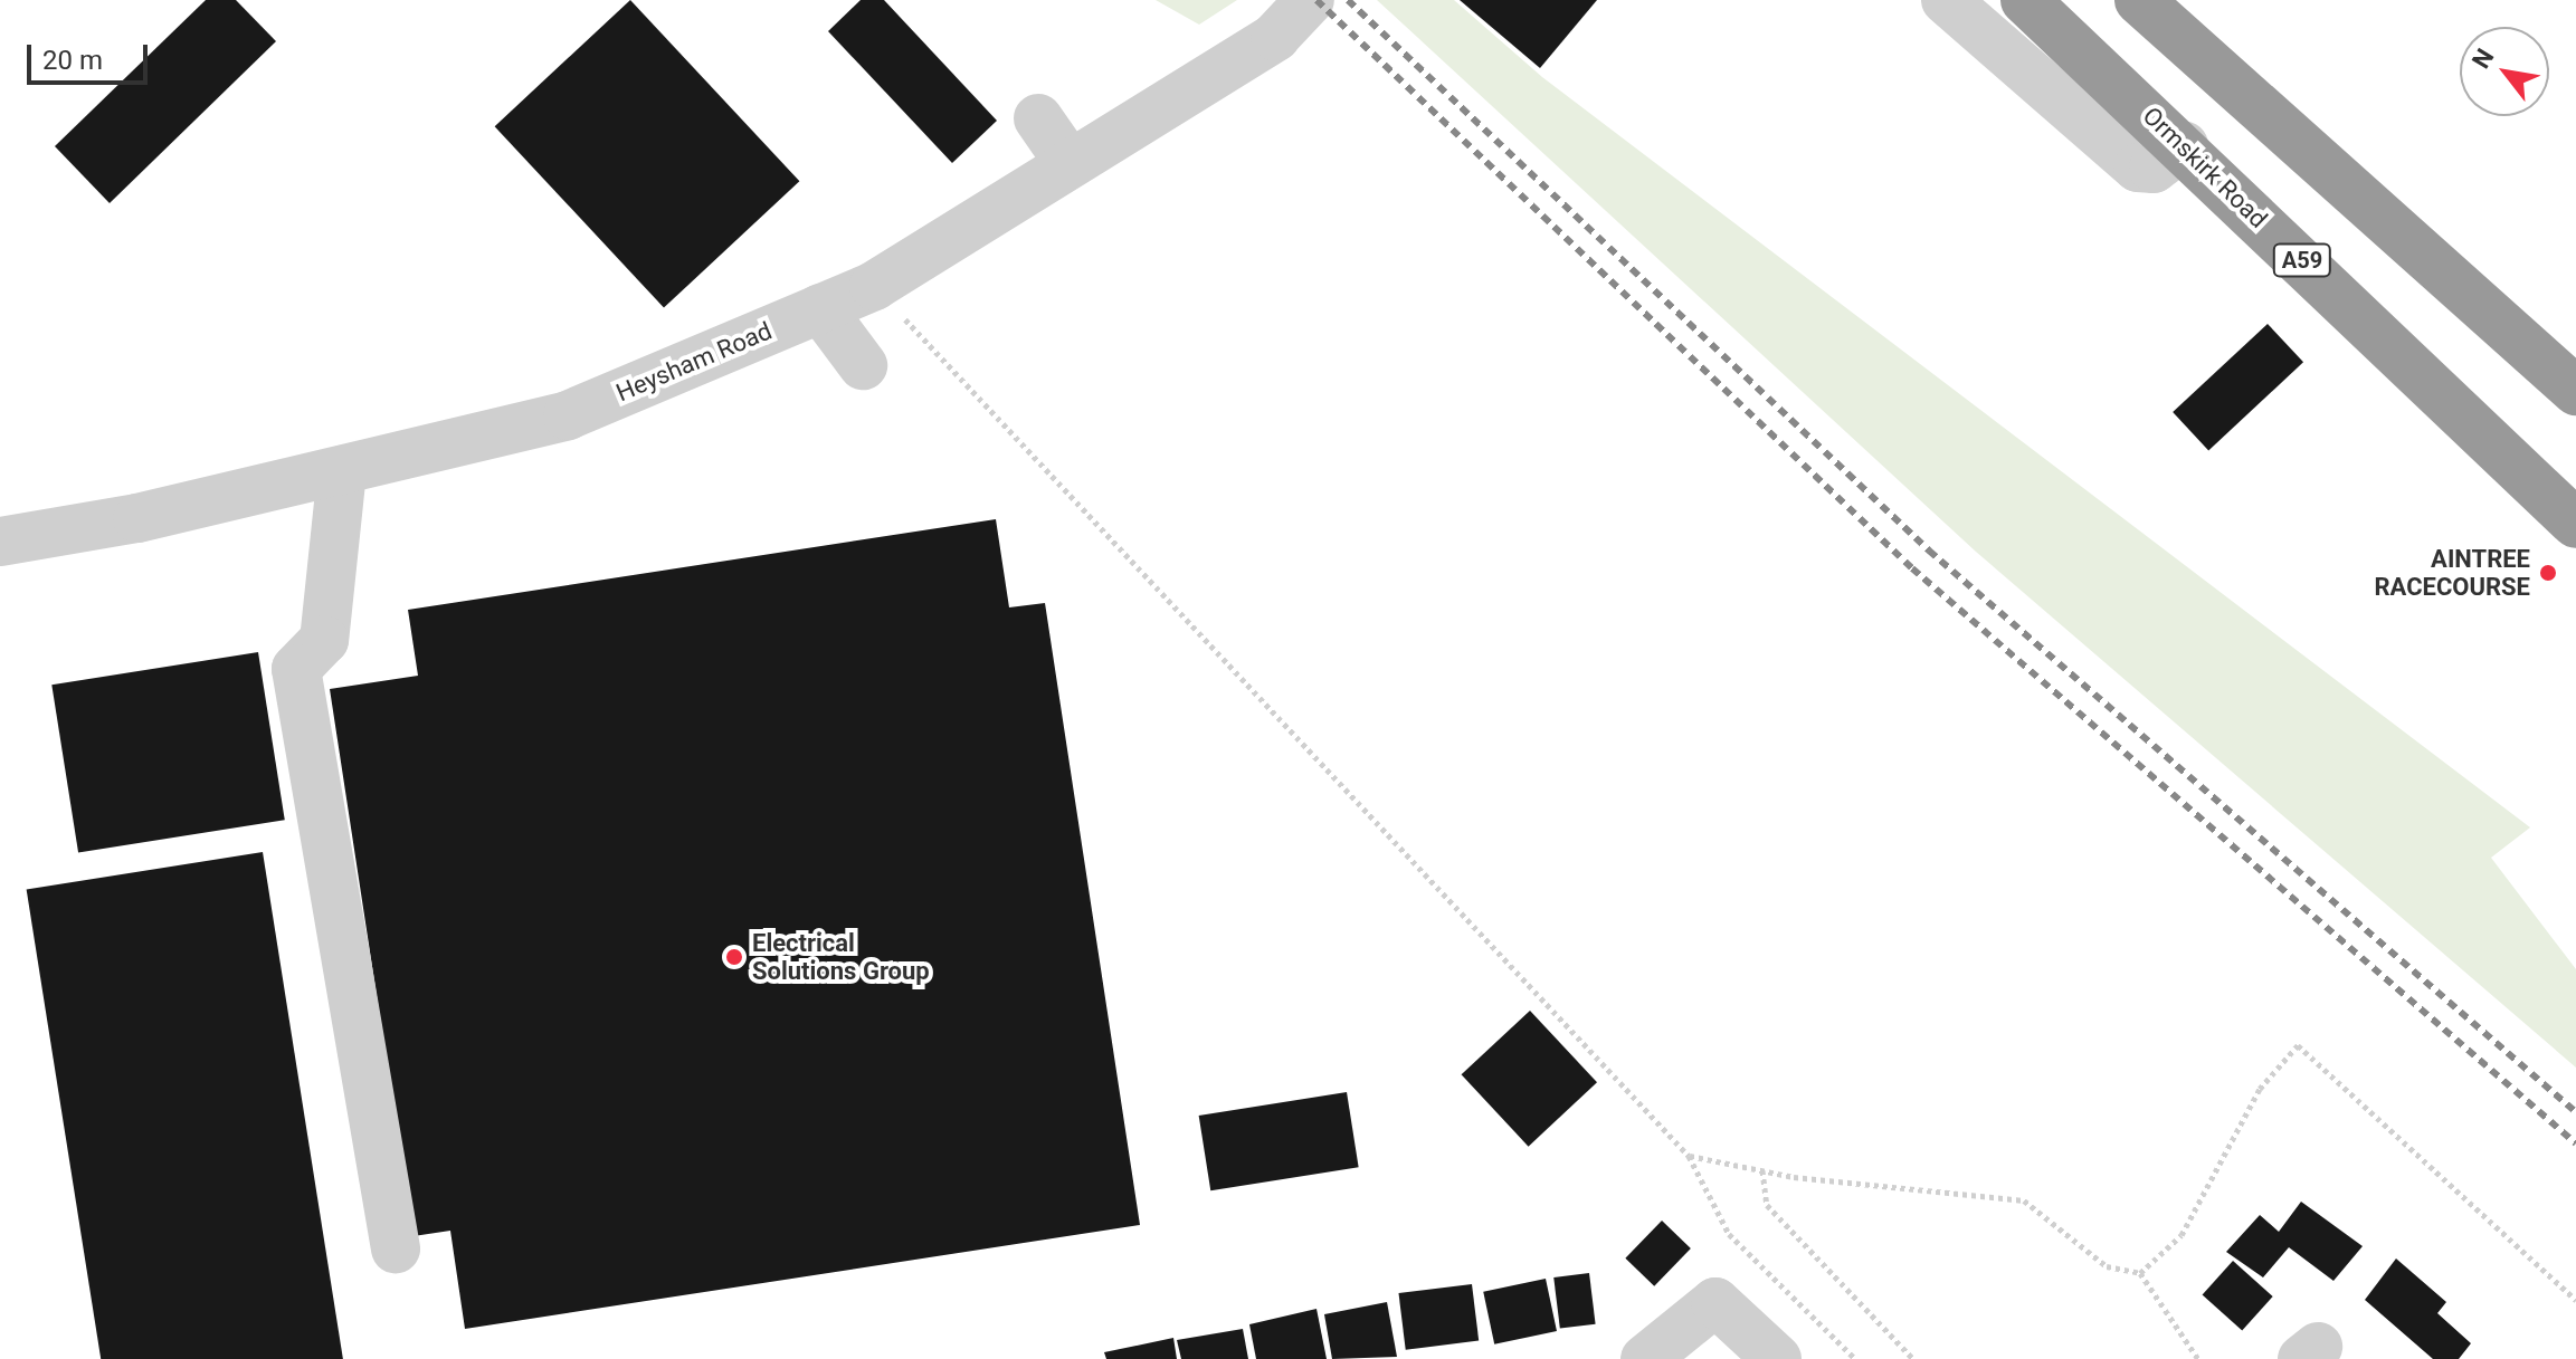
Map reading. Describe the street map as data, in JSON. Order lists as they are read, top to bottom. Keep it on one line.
{"streets":{"highway":["Ormskirk Road","A59"],"street":["Heysham Road"]},"places":["AINTREE RACECOURSE","Electrical Solutions Group"],"scale_bar":"20 m","north":"top left"}
